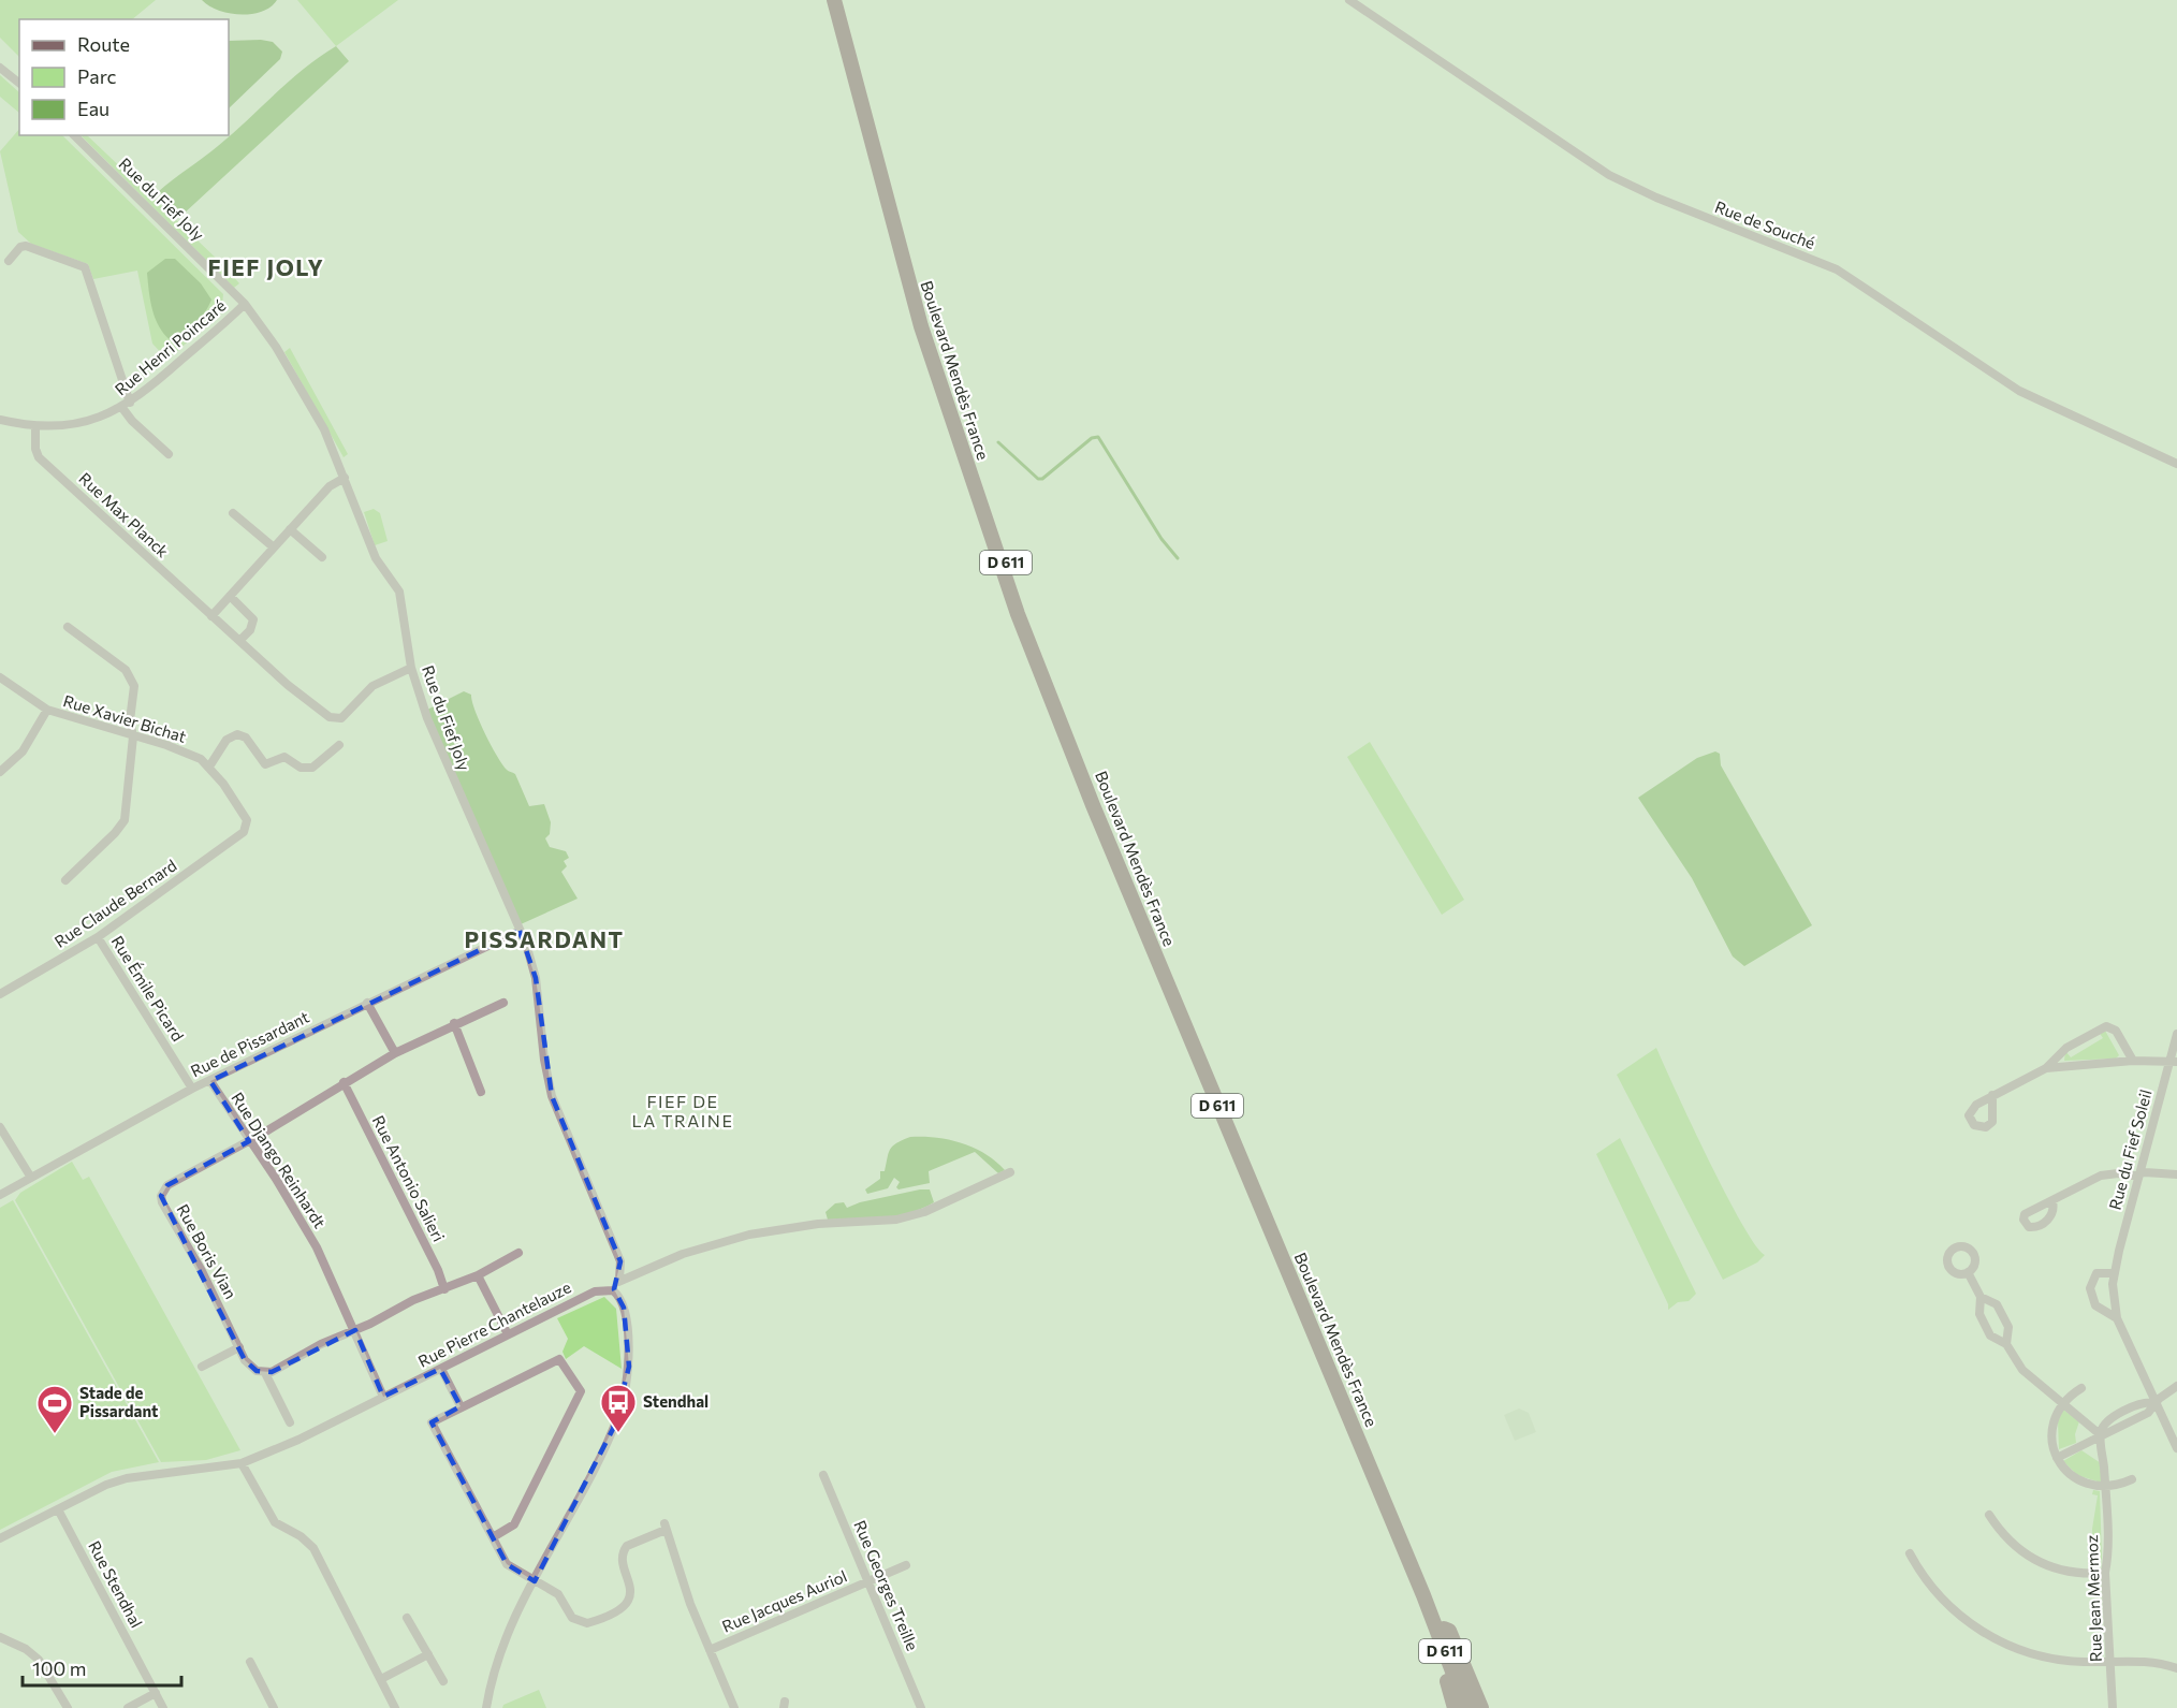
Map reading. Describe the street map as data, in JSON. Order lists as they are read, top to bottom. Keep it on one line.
{"streets":{"main road":["Boulevard Mendès France","D 611"],"street":["Rue du Fief Joly","Rue de Souché","Rue Henri Poincaré","Rue Max Planck","Rue Xavier Bichat","Rue Claude Bernard","Rue Émile Picard","Rue de Pissardant","Rue du Fief Soleil","Rue Django Reinhardt","Rue Antonio Salieri","Rue Boris Vian","Rue Pierre Chantelauze","Rue Stendhal","Rue Georges Treille","Rue Jean Mermoz","Rue Jacques Auriol"]},"crossings":[["Rue du Fief Joly","Rue Henri Poincaré"],["Rue du Fief Joly","Rue Max Planck"],["Rue du Fief Joly","Rue de Pissardant"],["Rue Henri Poincaré","Rue Max Planck"],["Rue Xavier Bichat","Rue Claude Bernard"],["Rue Claude Bernard","Rue Émile Picard"],["Rue Émile Picard","Rue de Pissardant"],["Rue de Pissardant","Rue Django Reinhardt"],["Rue Django Reinhardt","Rue Boris Vian"],["Rue Django Reinhardt","Rue Pierre Chantelauze"],["Rue Pierre Chantelauze","Rue Stendhal"],["Rue Georges Treille","Rue Jacques Auriol"]],"districts":["FIEF JOLY","PISSARDANT","FIEF DE LA TRAINE"],"places":{"bus stop":["Stendhal"],"sports":["Stade de Pissardant"]},"legend":["Route","Parc","Eau"],"scale_bar":"100 m"}
